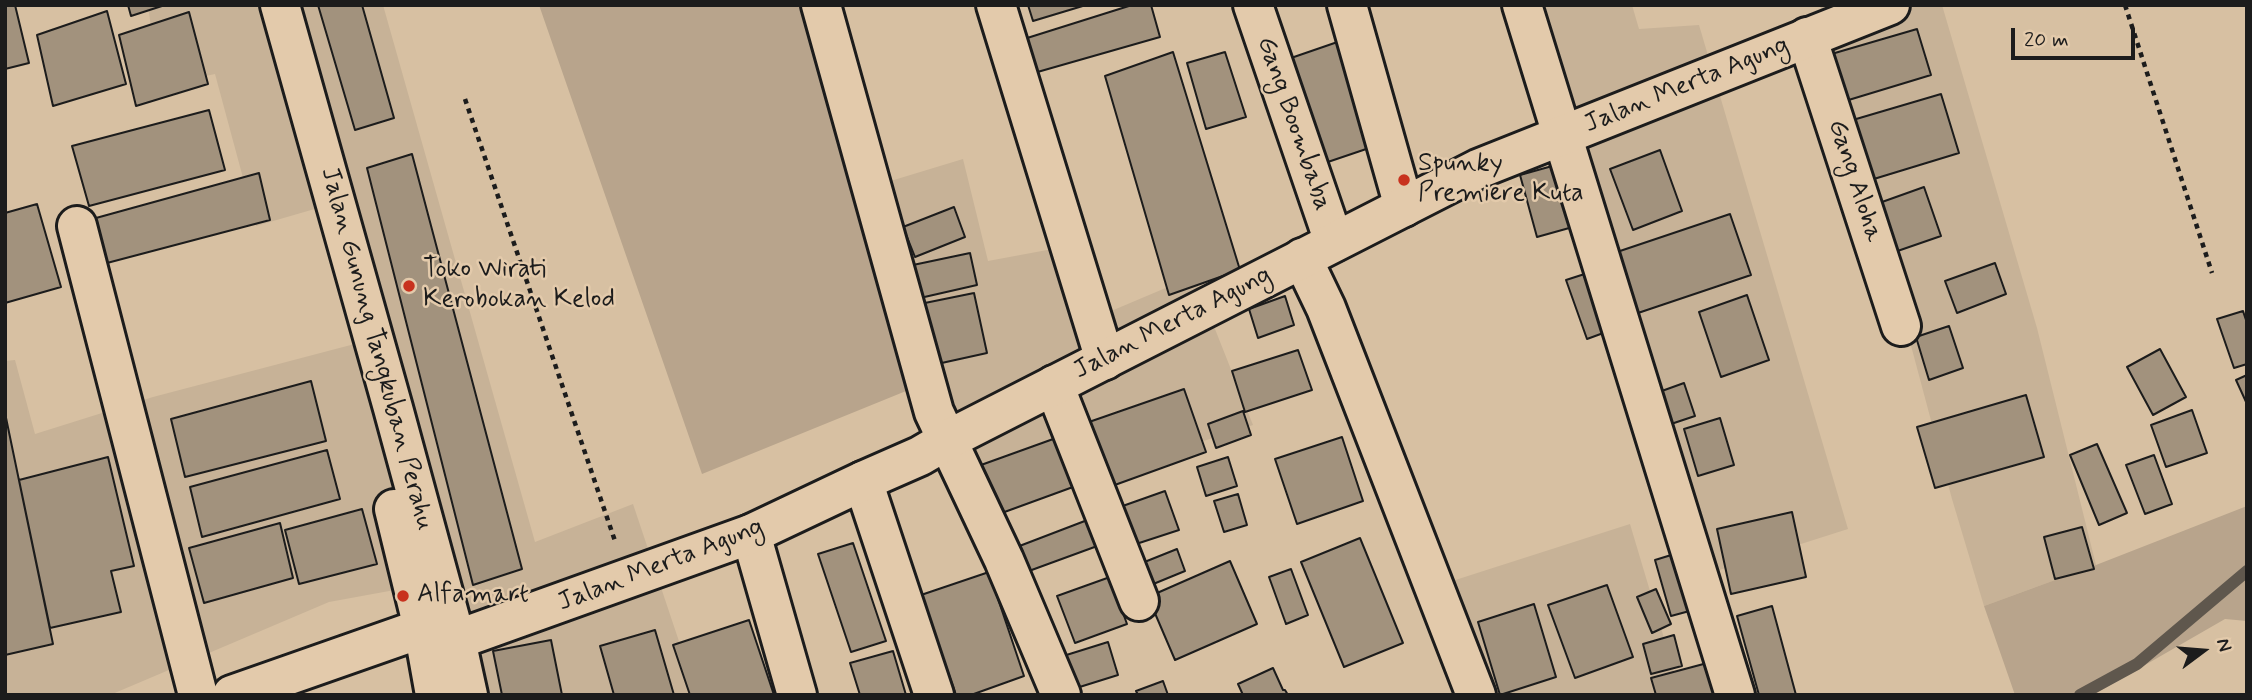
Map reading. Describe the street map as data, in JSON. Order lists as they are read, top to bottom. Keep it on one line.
{"streets":{"street":["Jalan Merta Agung","Gang Boombaba","Gang Aloha","Jalan Gunung Tangkuban Perahu"]},"crossings":[["Jalan Merta Agung","Gang Boombaba"],["Jalan Merta Agung","Gang Aloha"],["Jalan Merta Agung","Jalan Gunung Tangkuban Perahu"]],"places":["Spunky Premiere Kuta","Toko Wirati Kerobokan Kelod","Alfamart"],"scale_bar":"20 m","north":"right"}
